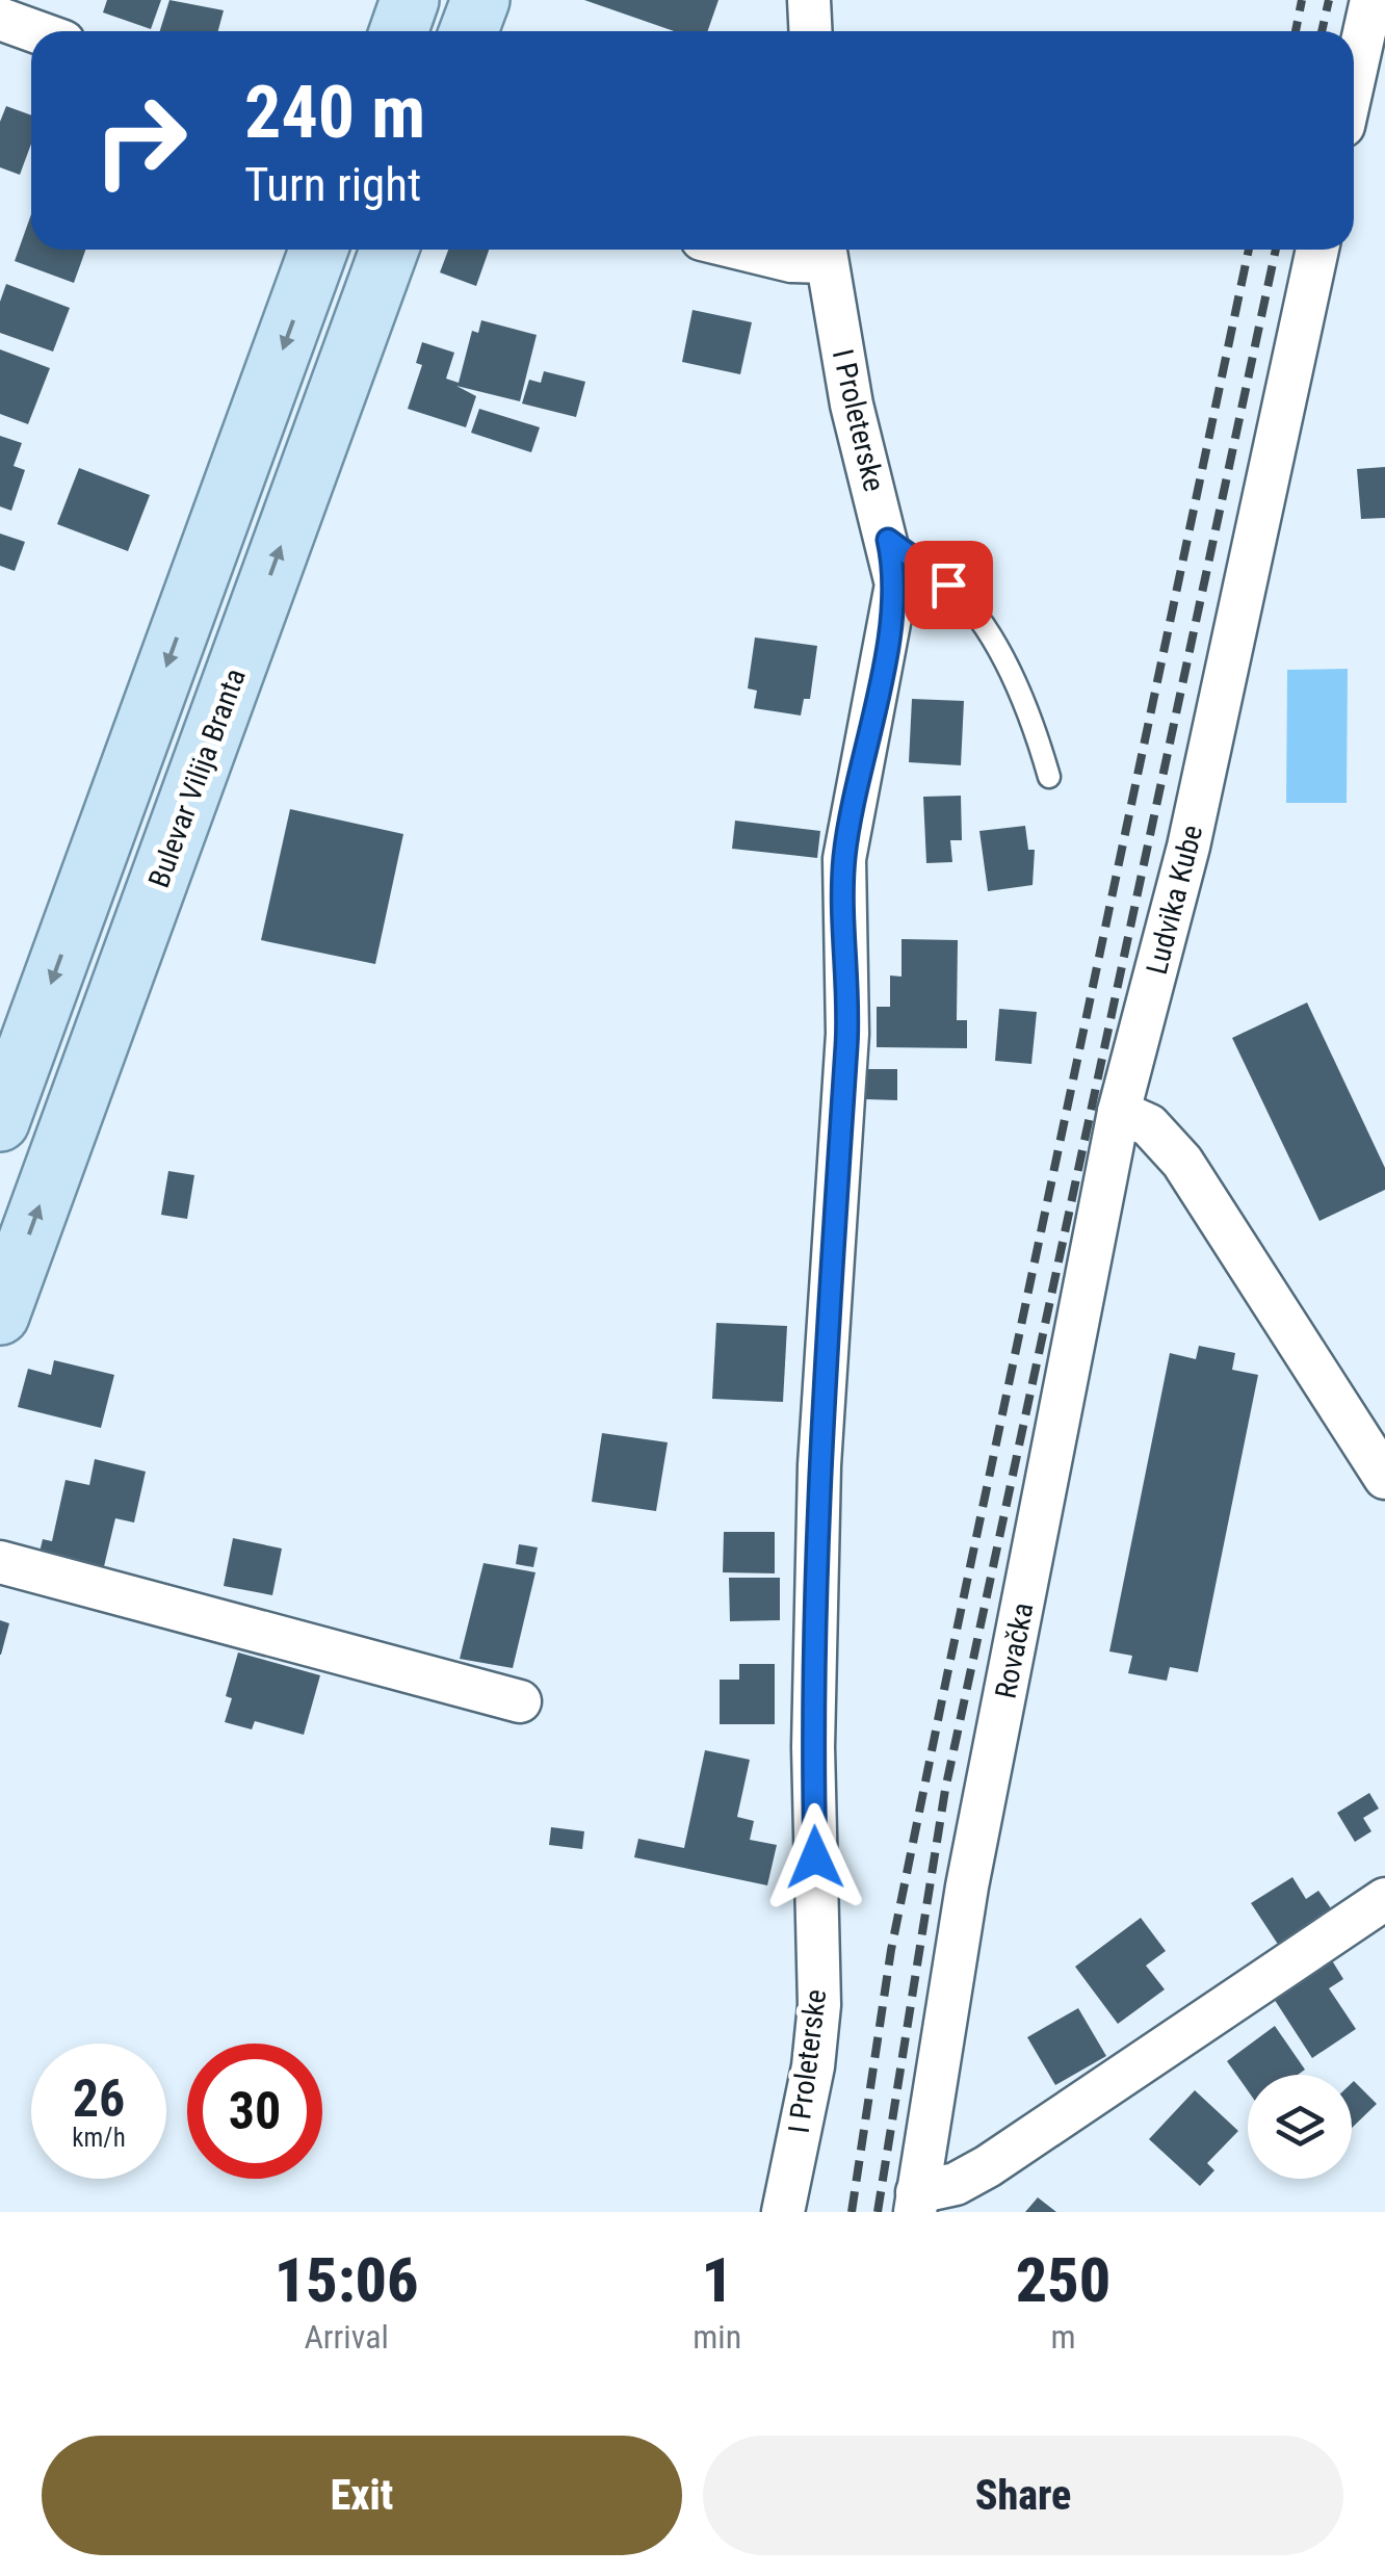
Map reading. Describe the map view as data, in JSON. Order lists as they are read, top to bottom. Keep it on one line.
{"streets":{"main road":["Bulevar Vilija Branta"],"street":["I Proleterske","Ludvika Kube","Rovačka"]},"crossings":[["Ludvika Kube","Rovačka"]],"page":{"turn":["240 m","Turn right"],"speed":"26 km/h","limit":"30","eta":["15:06","Arrival","1","min","250","m"],"buttons":["Exit","Share"]}}
